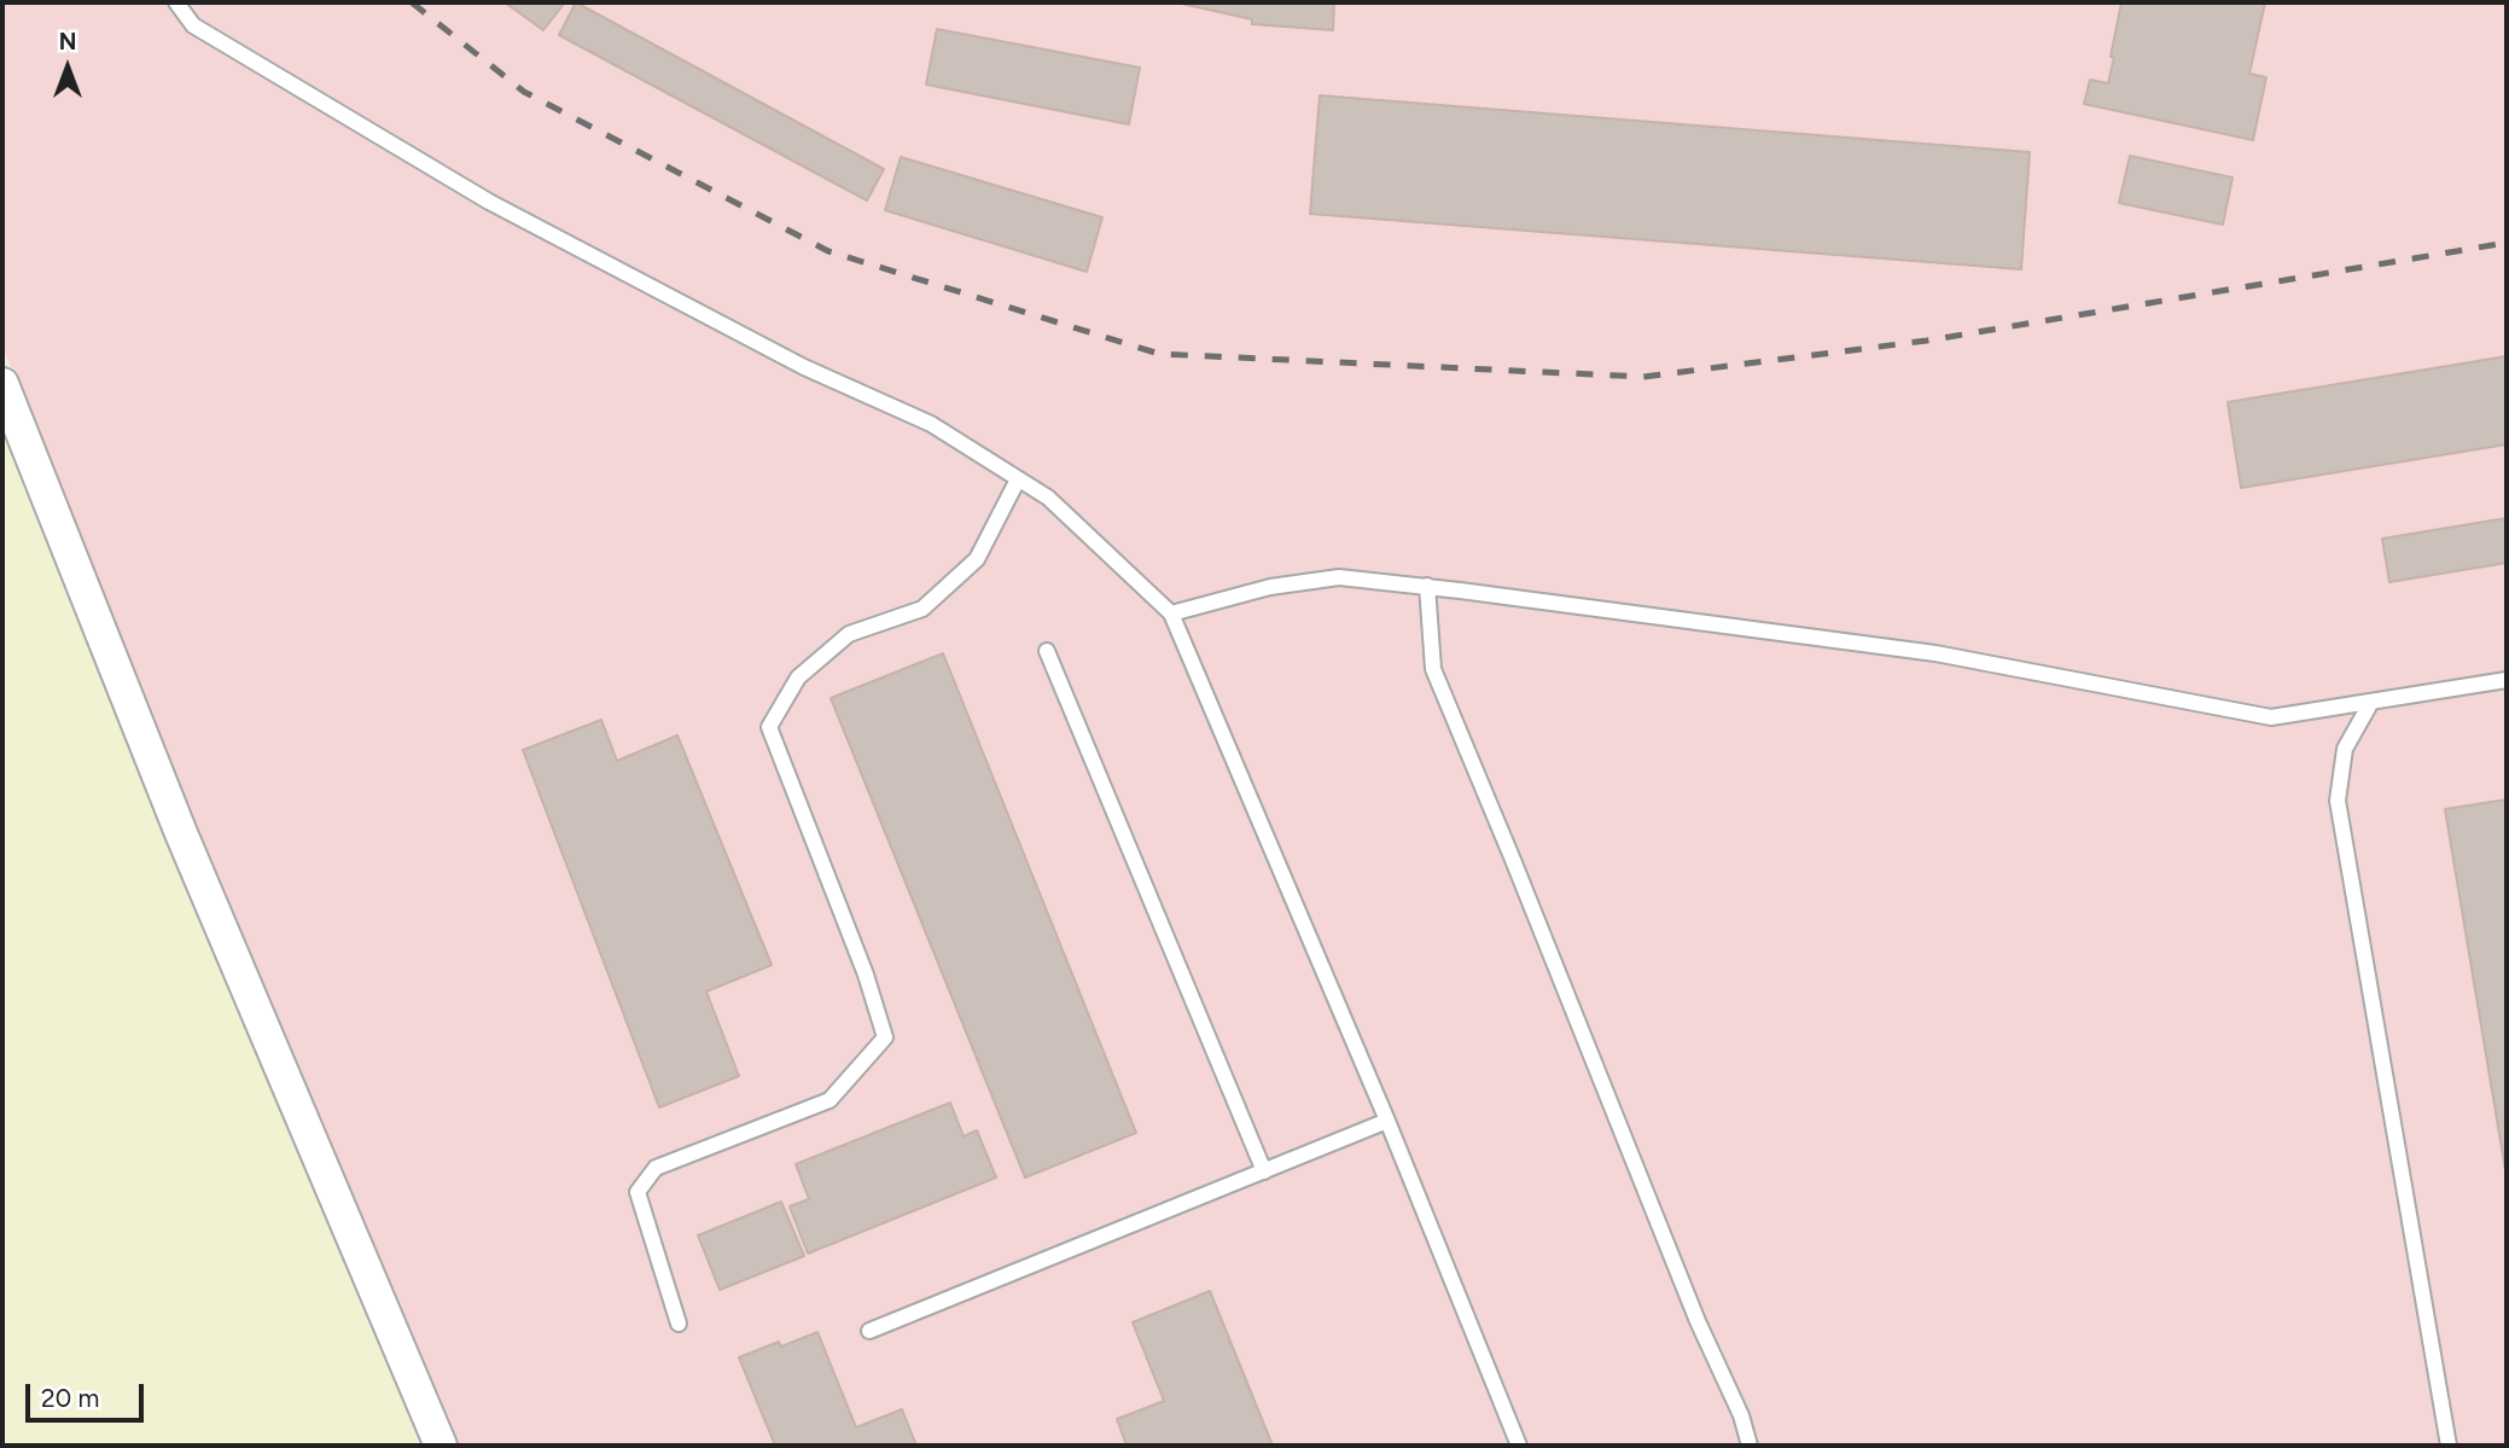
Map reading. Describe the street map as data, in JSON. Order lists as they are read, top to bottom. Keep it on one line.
{"scale_bar":"20 m","north":"top"}
